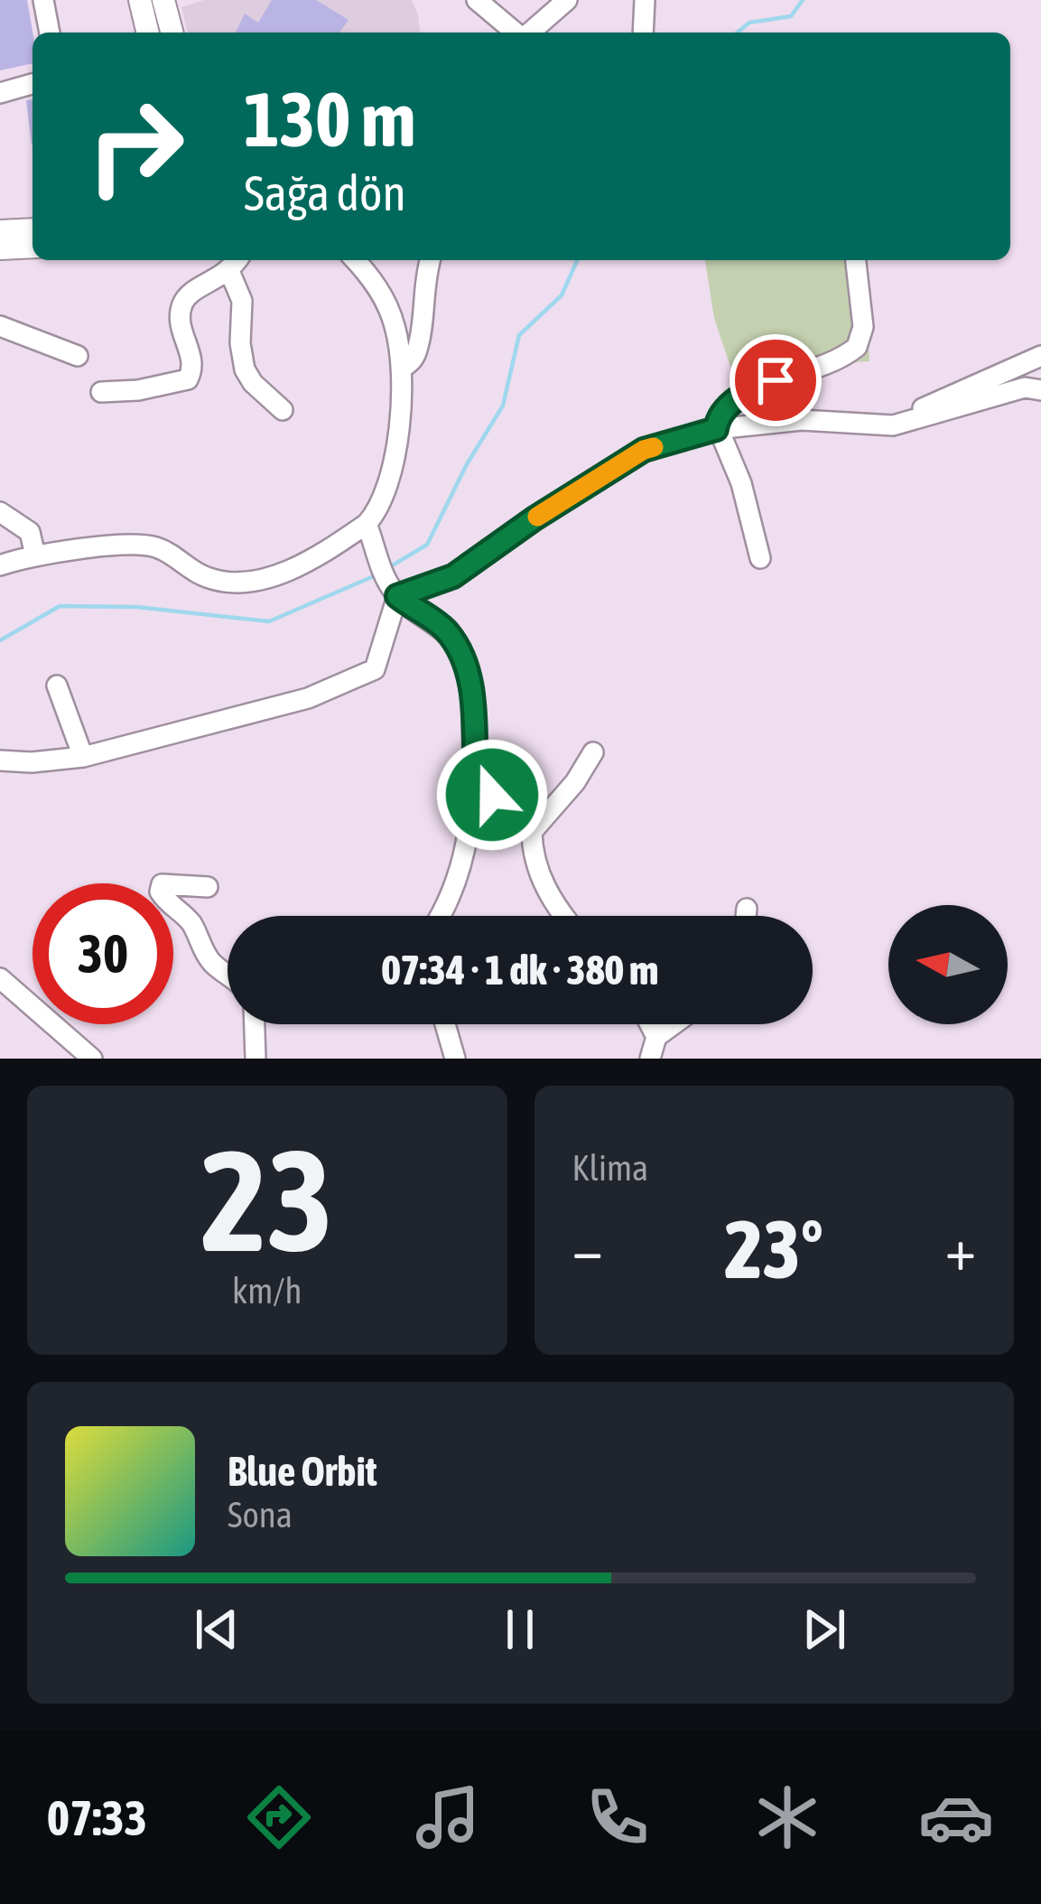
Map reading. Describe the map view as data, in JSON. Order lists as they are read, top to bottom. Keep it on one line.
{"north":"left","page":{"turn":["130 m","Sağa dön"],"limit":"30","trip":"07:34 · 1 dk · 380 m","tile":[["23","km/h"],"Klima"],"heat":["−","23°","+"],"song":["Blue Orbit","Sona"],"tabs":"07:33"}}
